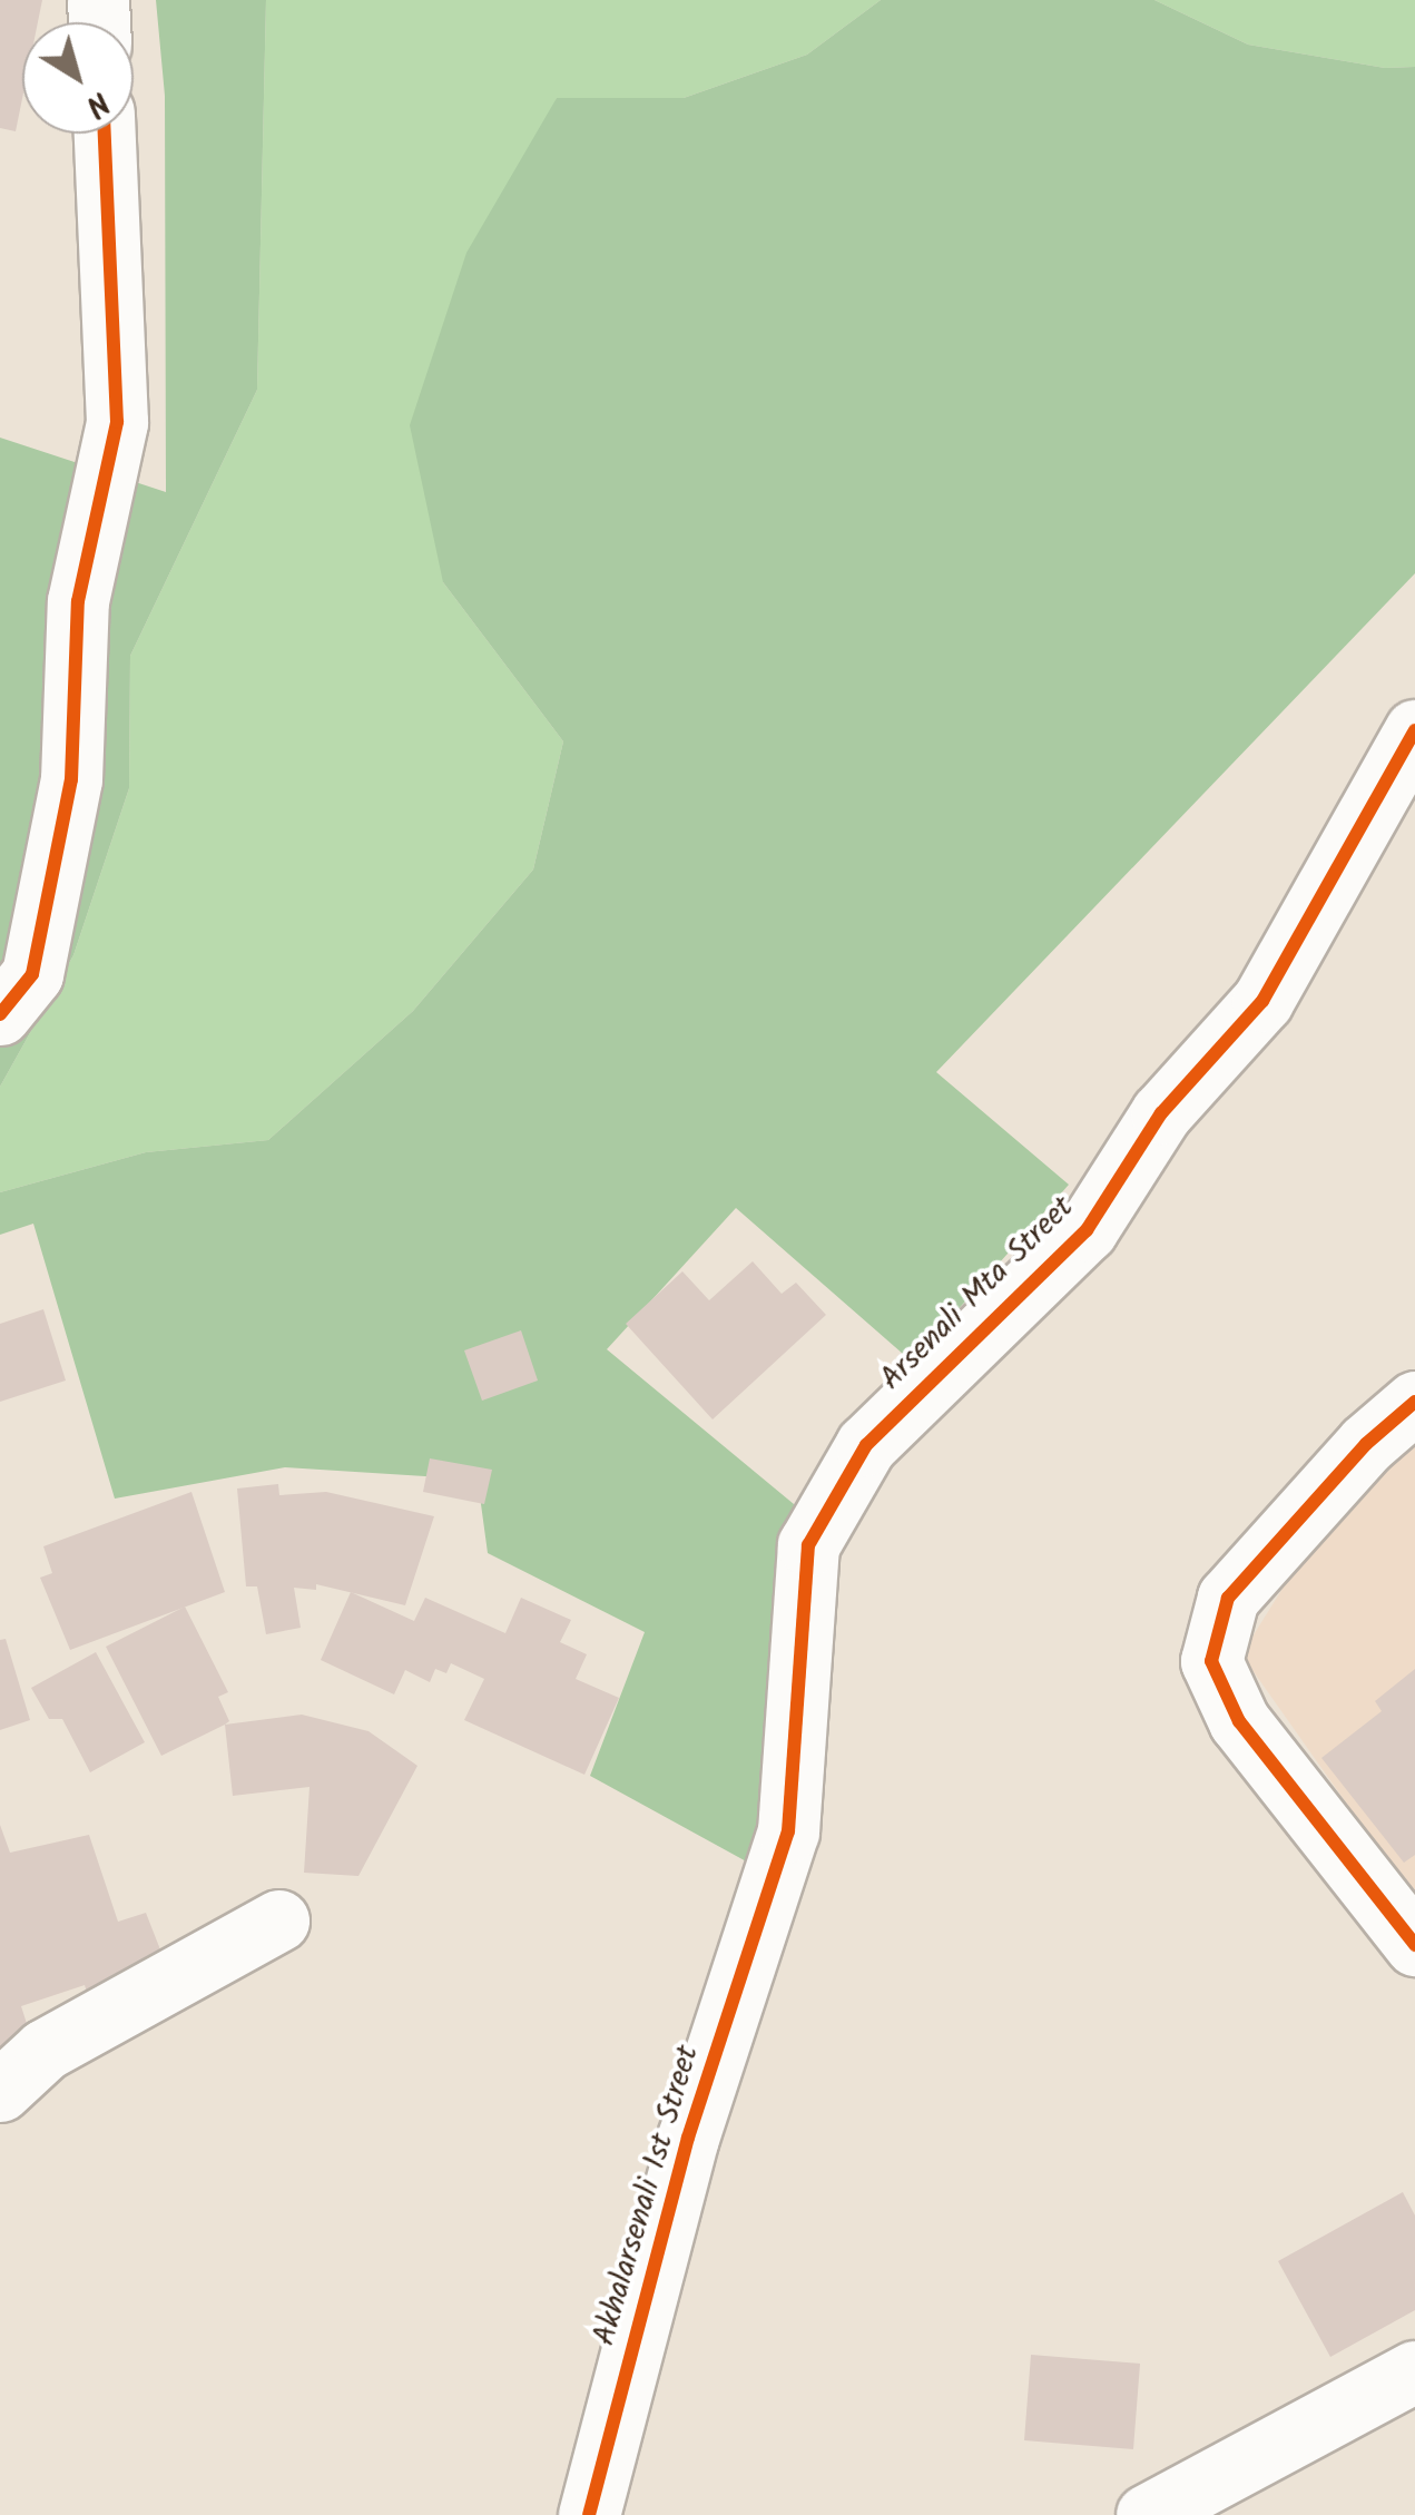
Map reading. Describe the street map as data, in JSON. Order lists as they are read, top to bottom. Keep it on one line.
{"streets":{"street":["Arsenali Mta Street","Akhalarsenali 1st Street"]},"crossings":[["Arsenali Mta Street","Akhalarsenali 1st Street"]],"north":"bottom right"}
